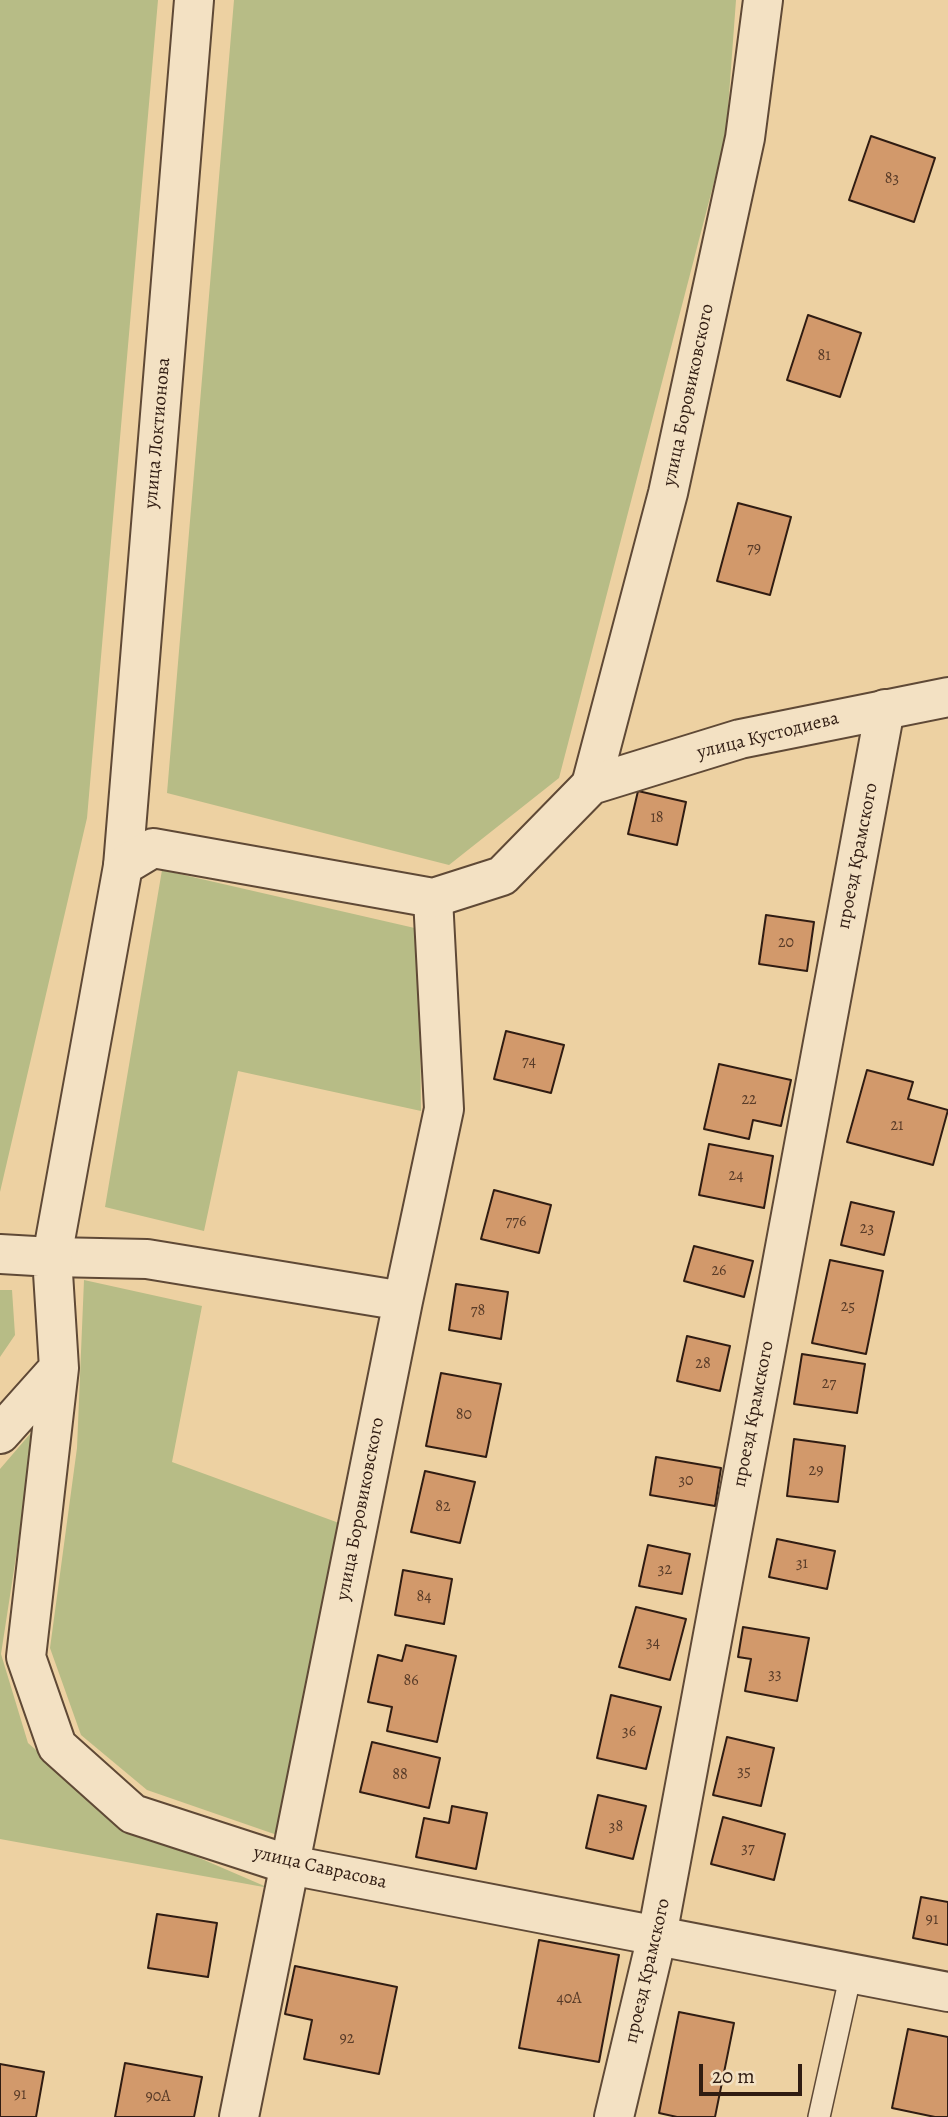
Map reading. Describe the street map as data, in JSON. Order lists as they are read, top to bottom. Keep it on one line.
{"streets":{"street":["улица Боровиковского","улица Локтионова","улица Кустодиева","проезд Крамского","улица Саврасова"]},"crossings":[["улица Боровиковского","улица Кустодиева"],["улица Боровиковского","улица Саврасова"],["улица Локтионова","улица Саврасова"],["улица Кустодиева","проезд Крамского"],["проезд Крамского","улица Саврасова"]],"house_numbers":["83","81","79","18","20","74","22","21","24","776","23","26","25","78","28","27","80","29","30","82","31","32","84","34","33","86","36","35","88","38","37","91","40А","92","91","90А"],"scale_bar":"20 m"}
